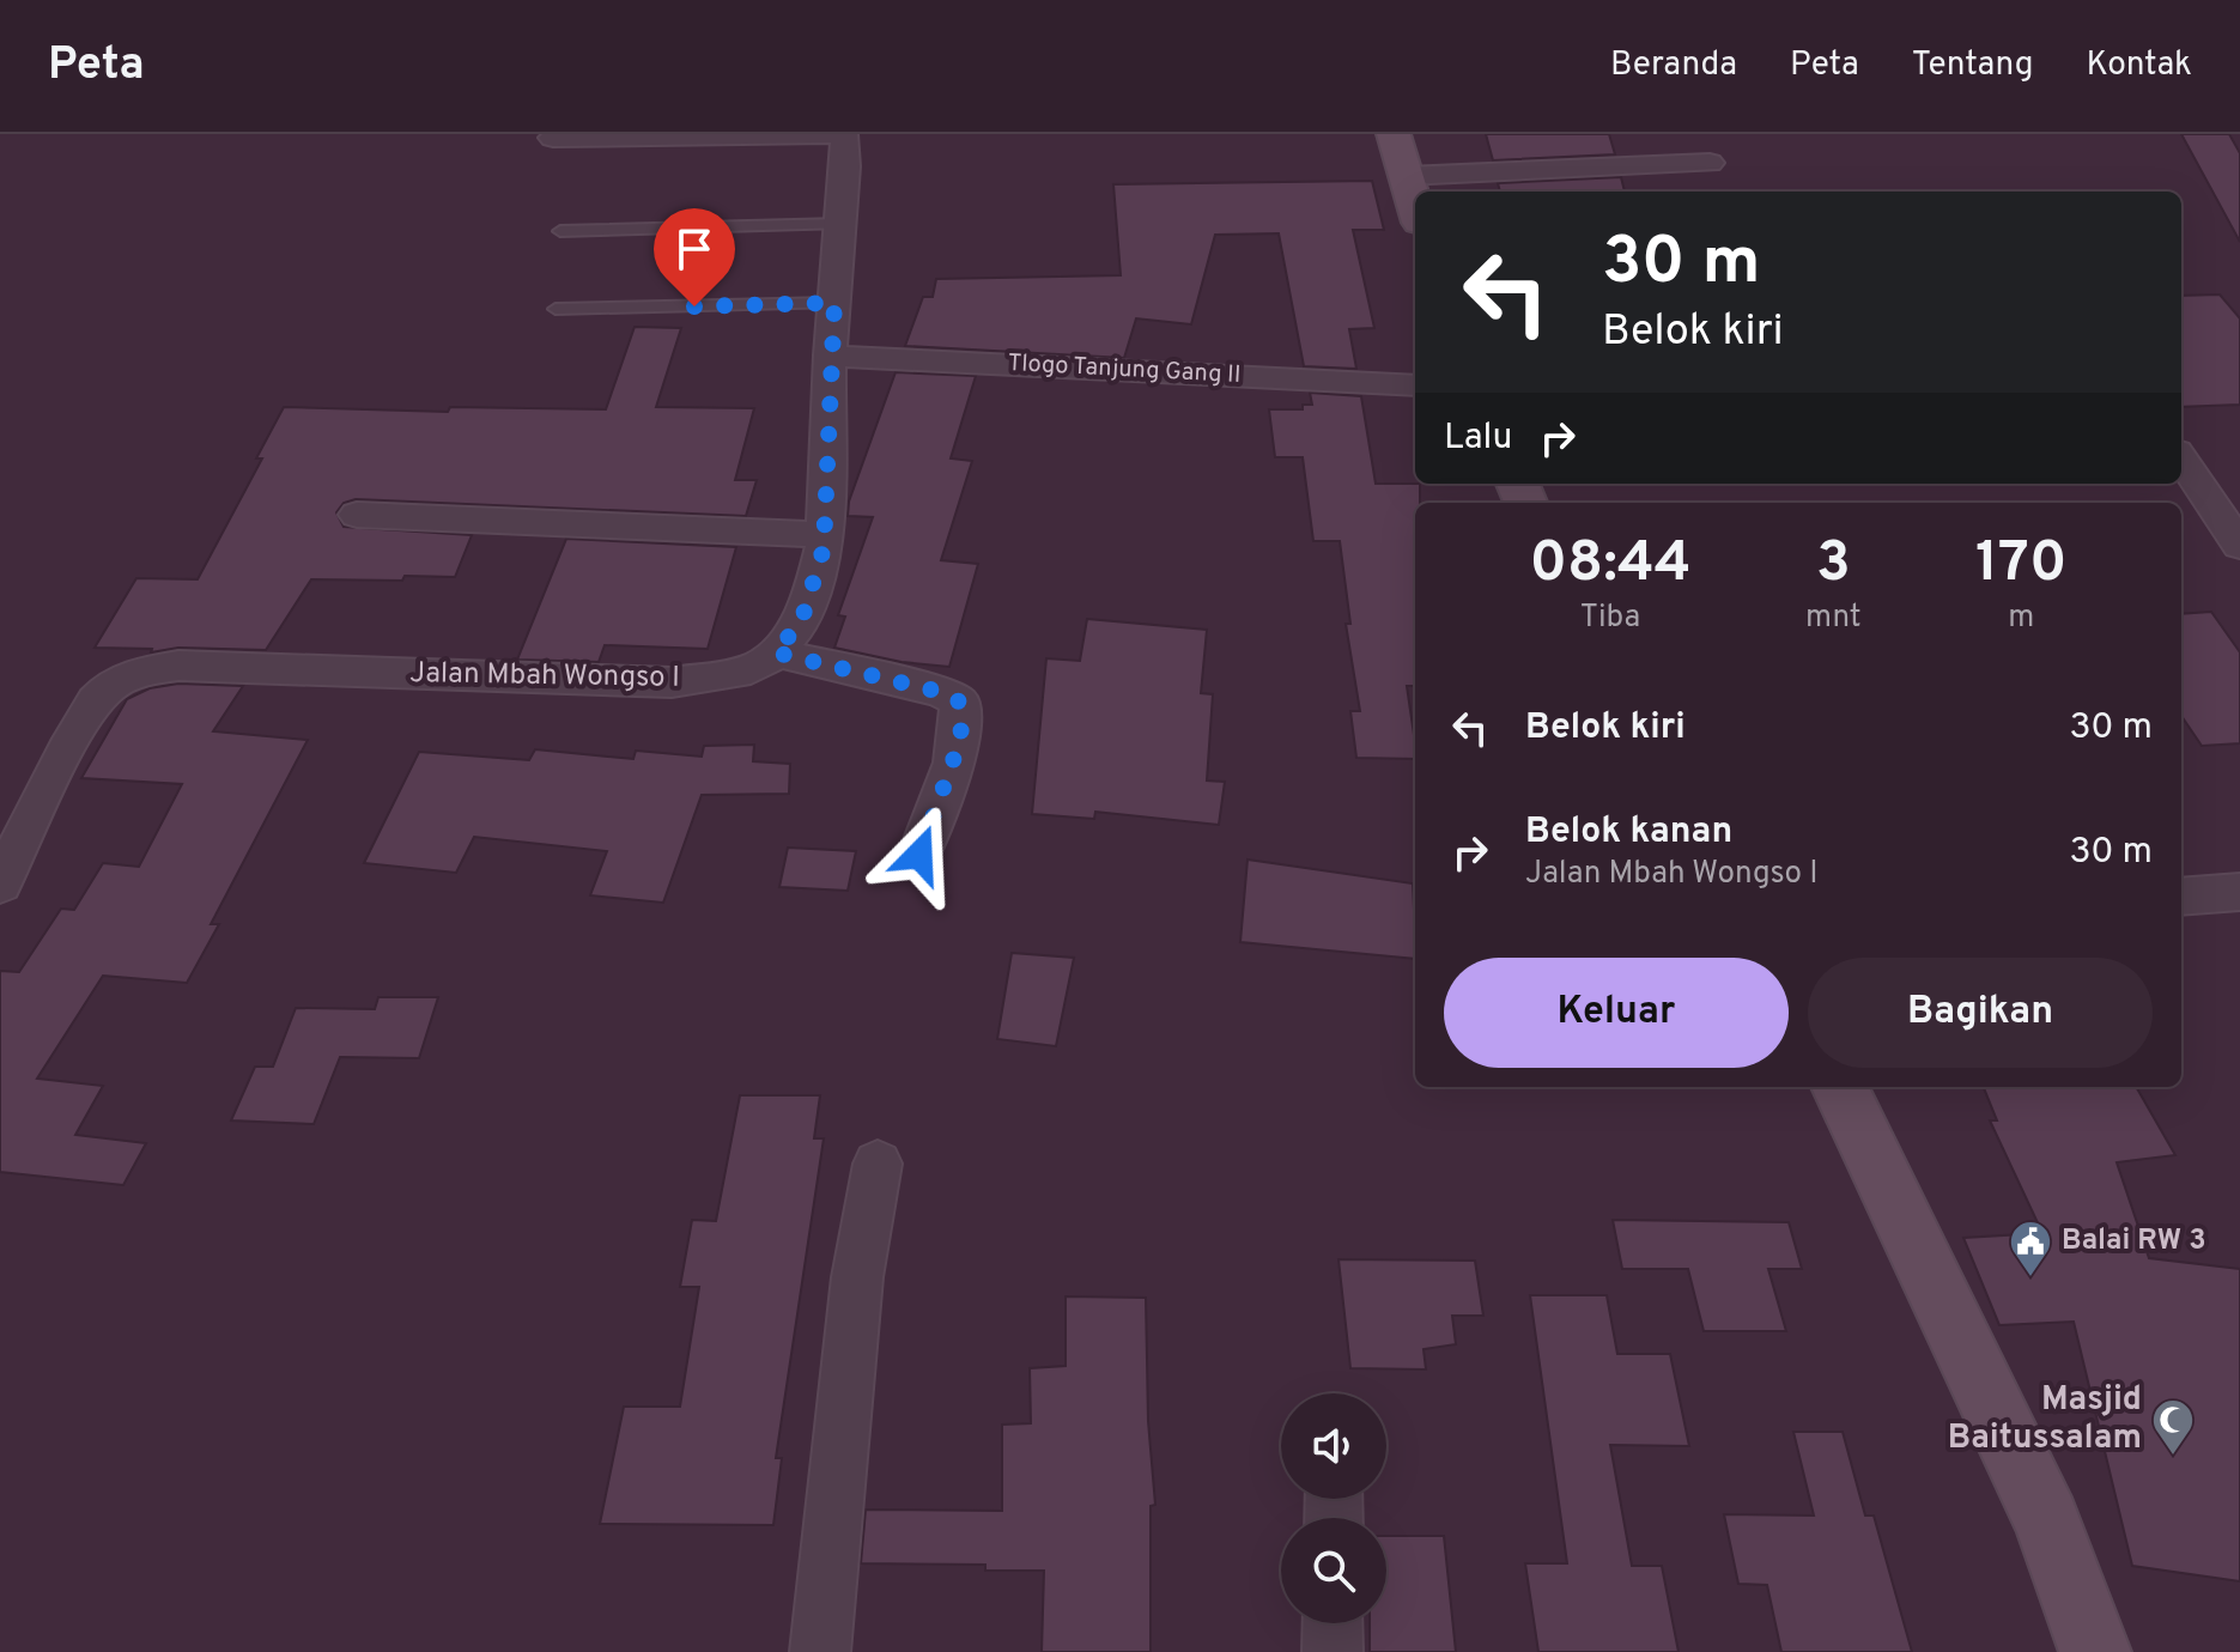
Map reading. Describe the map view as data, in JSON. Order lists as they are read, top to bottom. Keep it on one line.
{"streets":{"street":["Tlogo Tanjung Gang II","Jalan Mbah Wongso I"]},"crossings":[["Tlogo Tanjung Gang II","Jalan Mbah Wongso I"]],"places":{"public building":["Balai RW 3"],"mosque":["Masjid Baitussalam"]},"page":{"header":"Peta","nav":["Beranda","Peta","Tentang","Kontak"],"turn":["30 m","Belok kiri"],"then":"Lalu","eta":["08:44","Tiba","3","mnt","170","m"],"list":[{"name":"Belok kiri","value":"30 m"},{"name":"Belok kanan","note":"Jalan Mbah Wongso I","value":"30 m"}],"buttons":["Keluar","Bagikan"]}}
